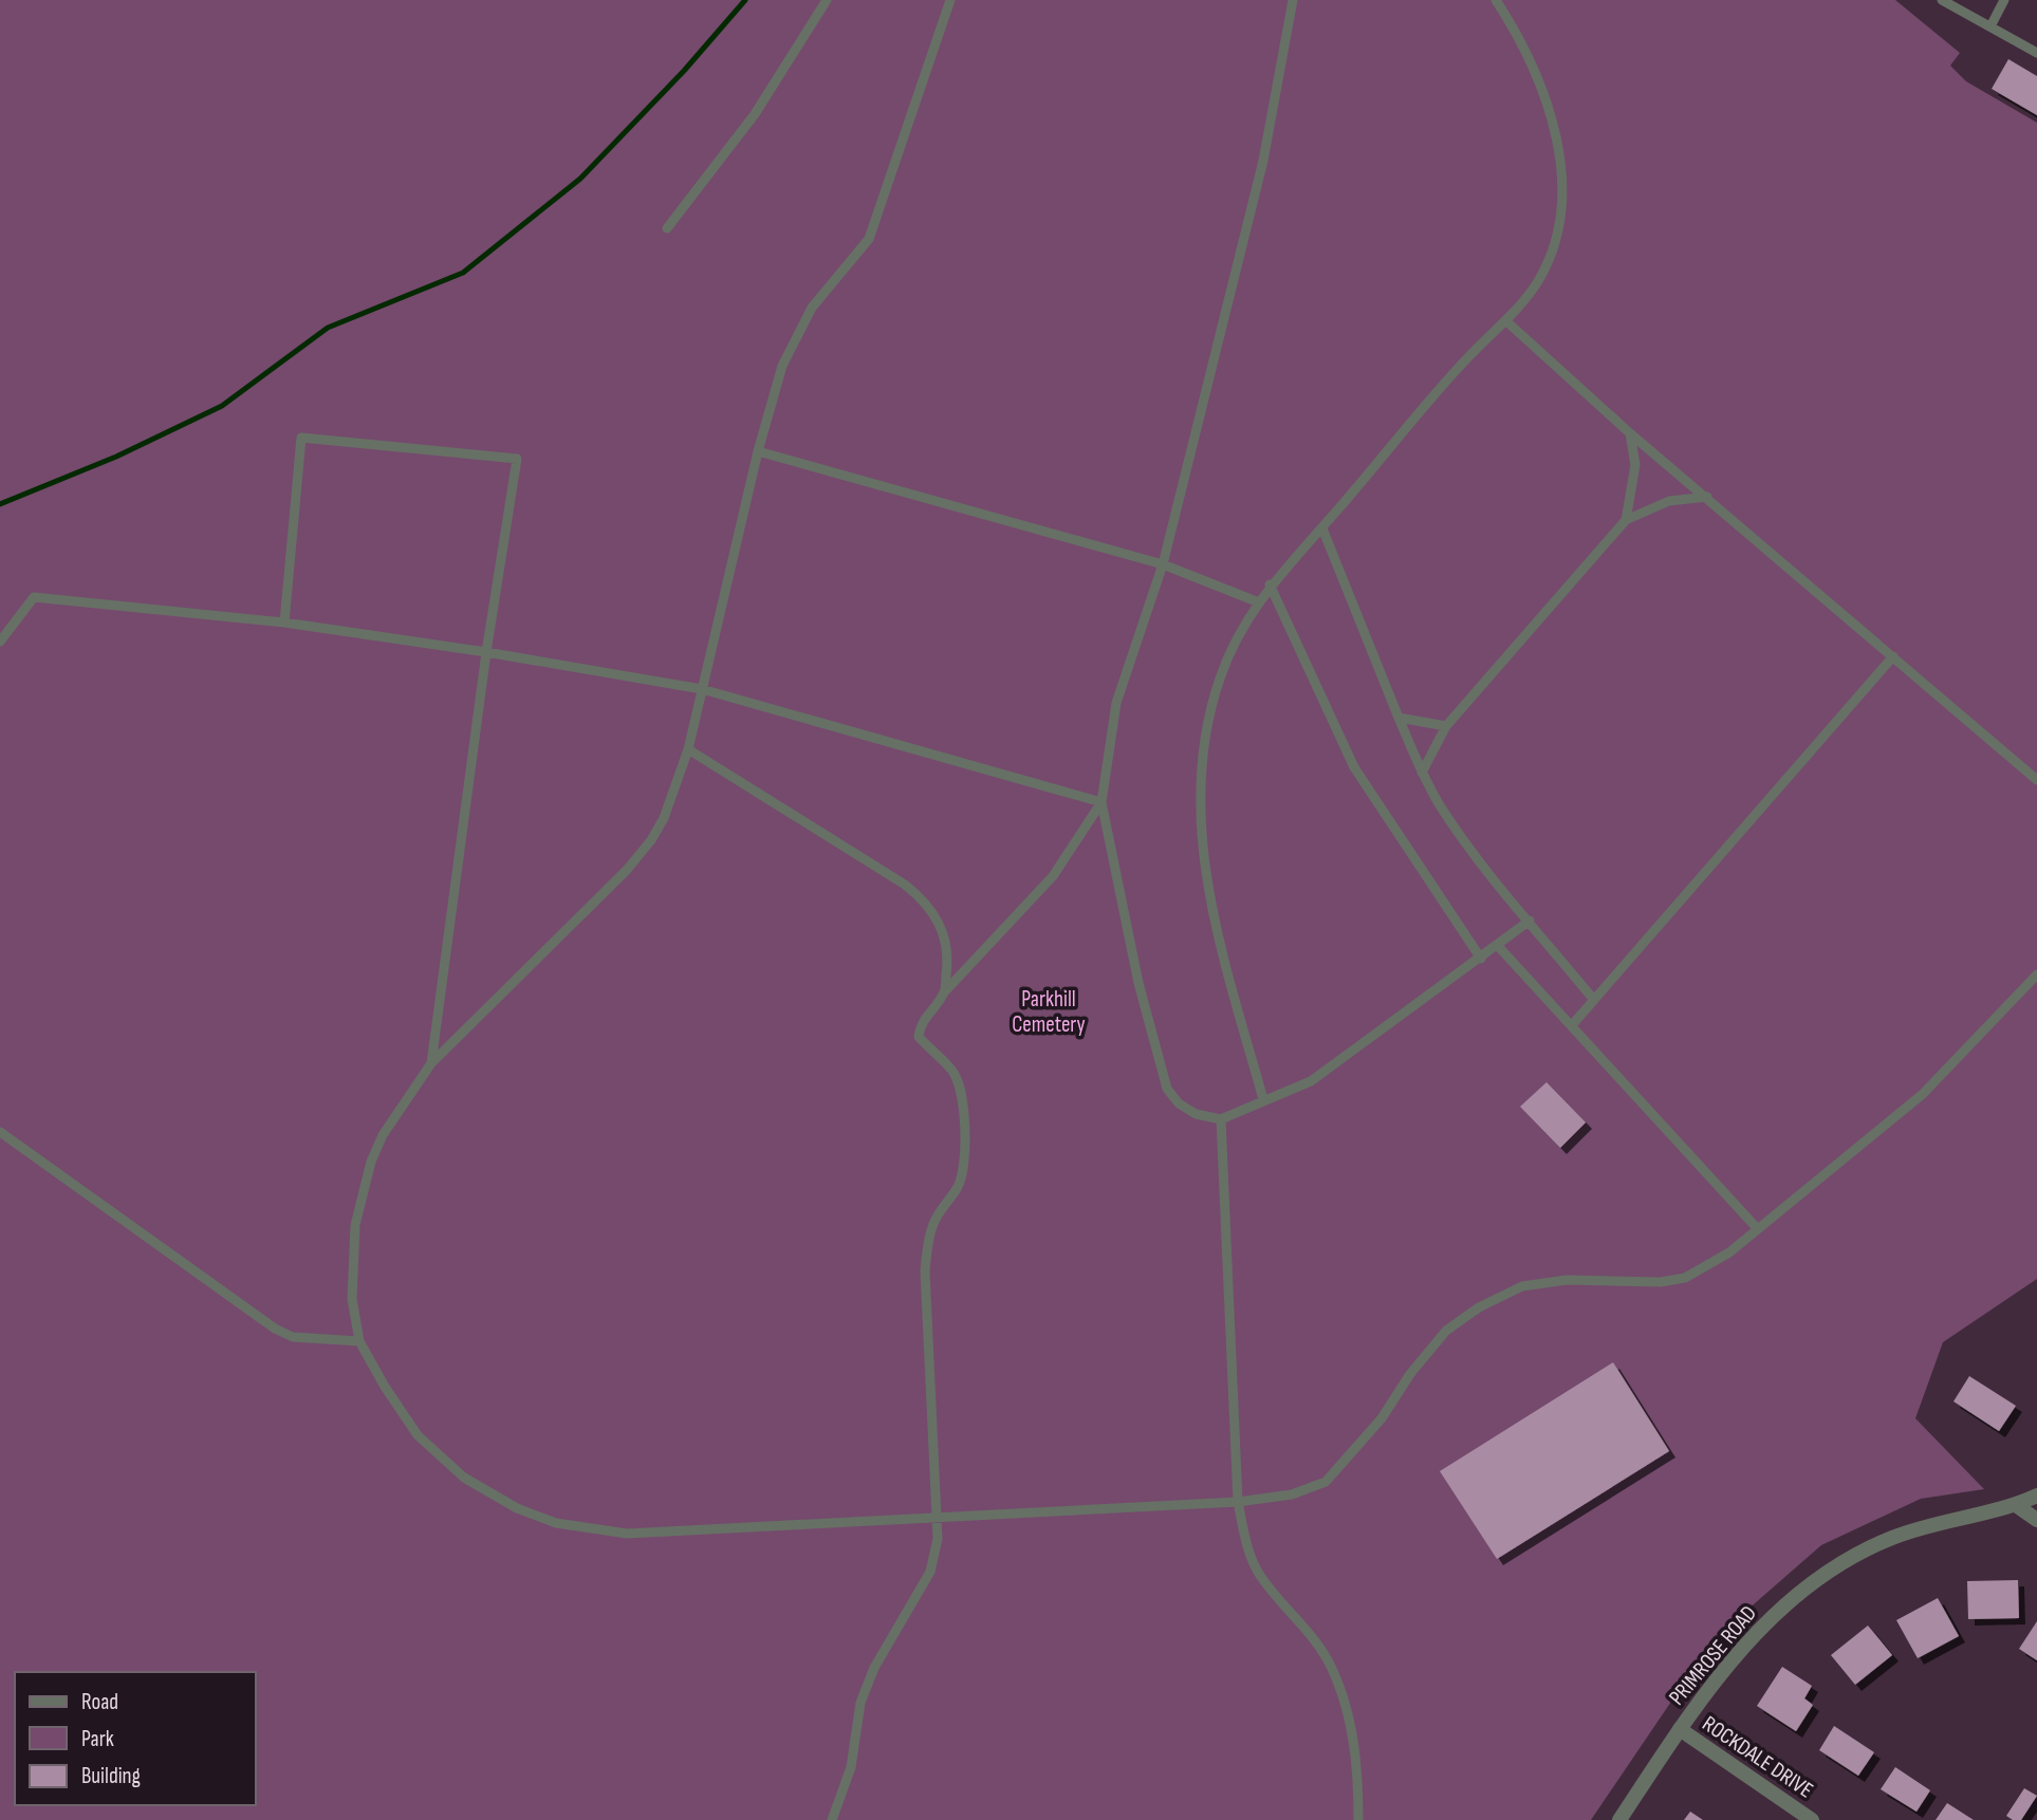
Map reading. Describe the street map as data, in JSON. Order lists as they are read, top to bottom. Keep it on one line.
{"streets":{"street":["PRIMROSE ROAD","ROCKDALE DRIVE"]},"crossings":[["PRIMROSE ROAD","ROCKDALE DRIVE"]],"parks":["Parkhill Cemetery"],"legend":["Road","Park","Building"]}
